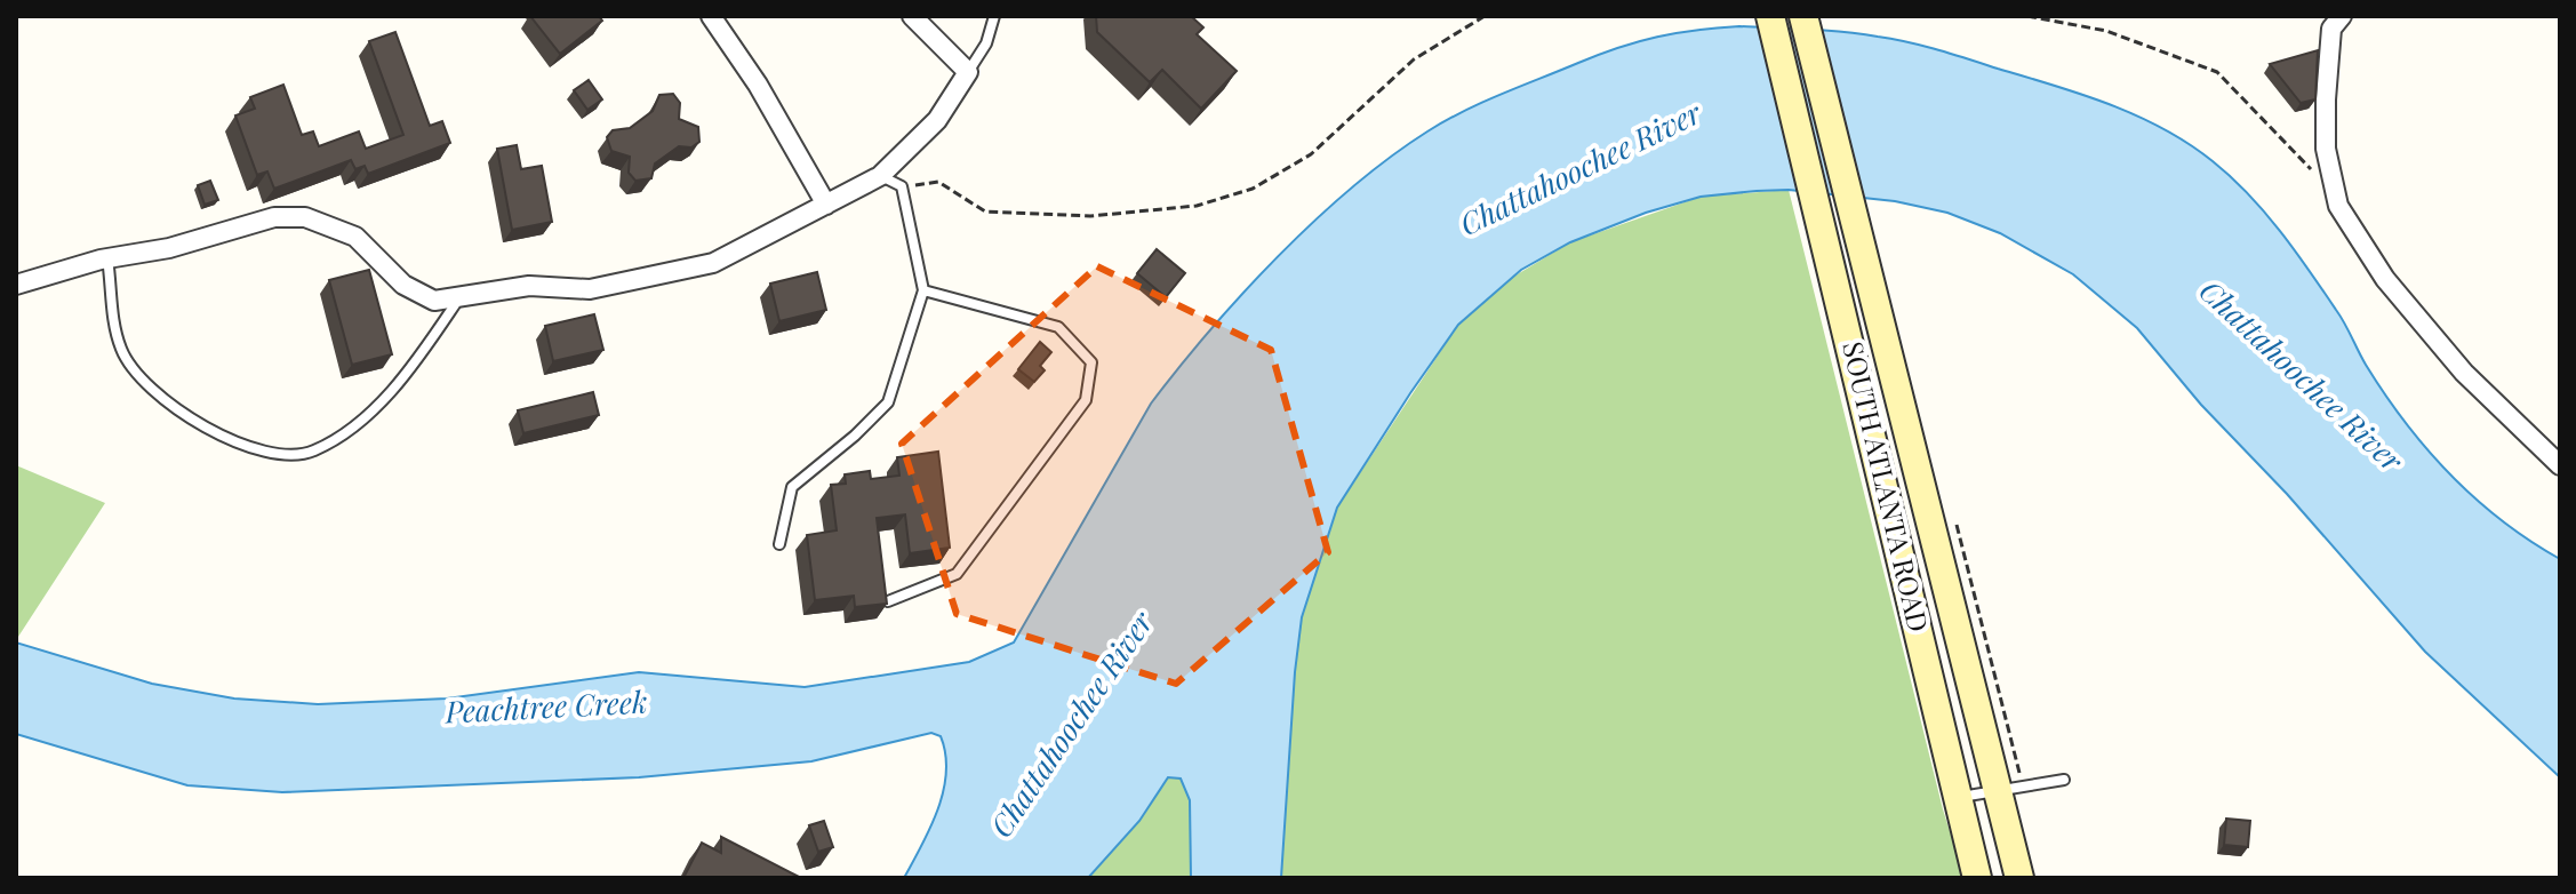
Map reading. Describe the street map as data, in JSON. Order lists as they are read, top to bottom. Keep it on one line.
{"streets":{"main road":["SOUTH ATLANTA ROAD"]},"water":["Chattahoochee River","Peachtree Creek"]}
